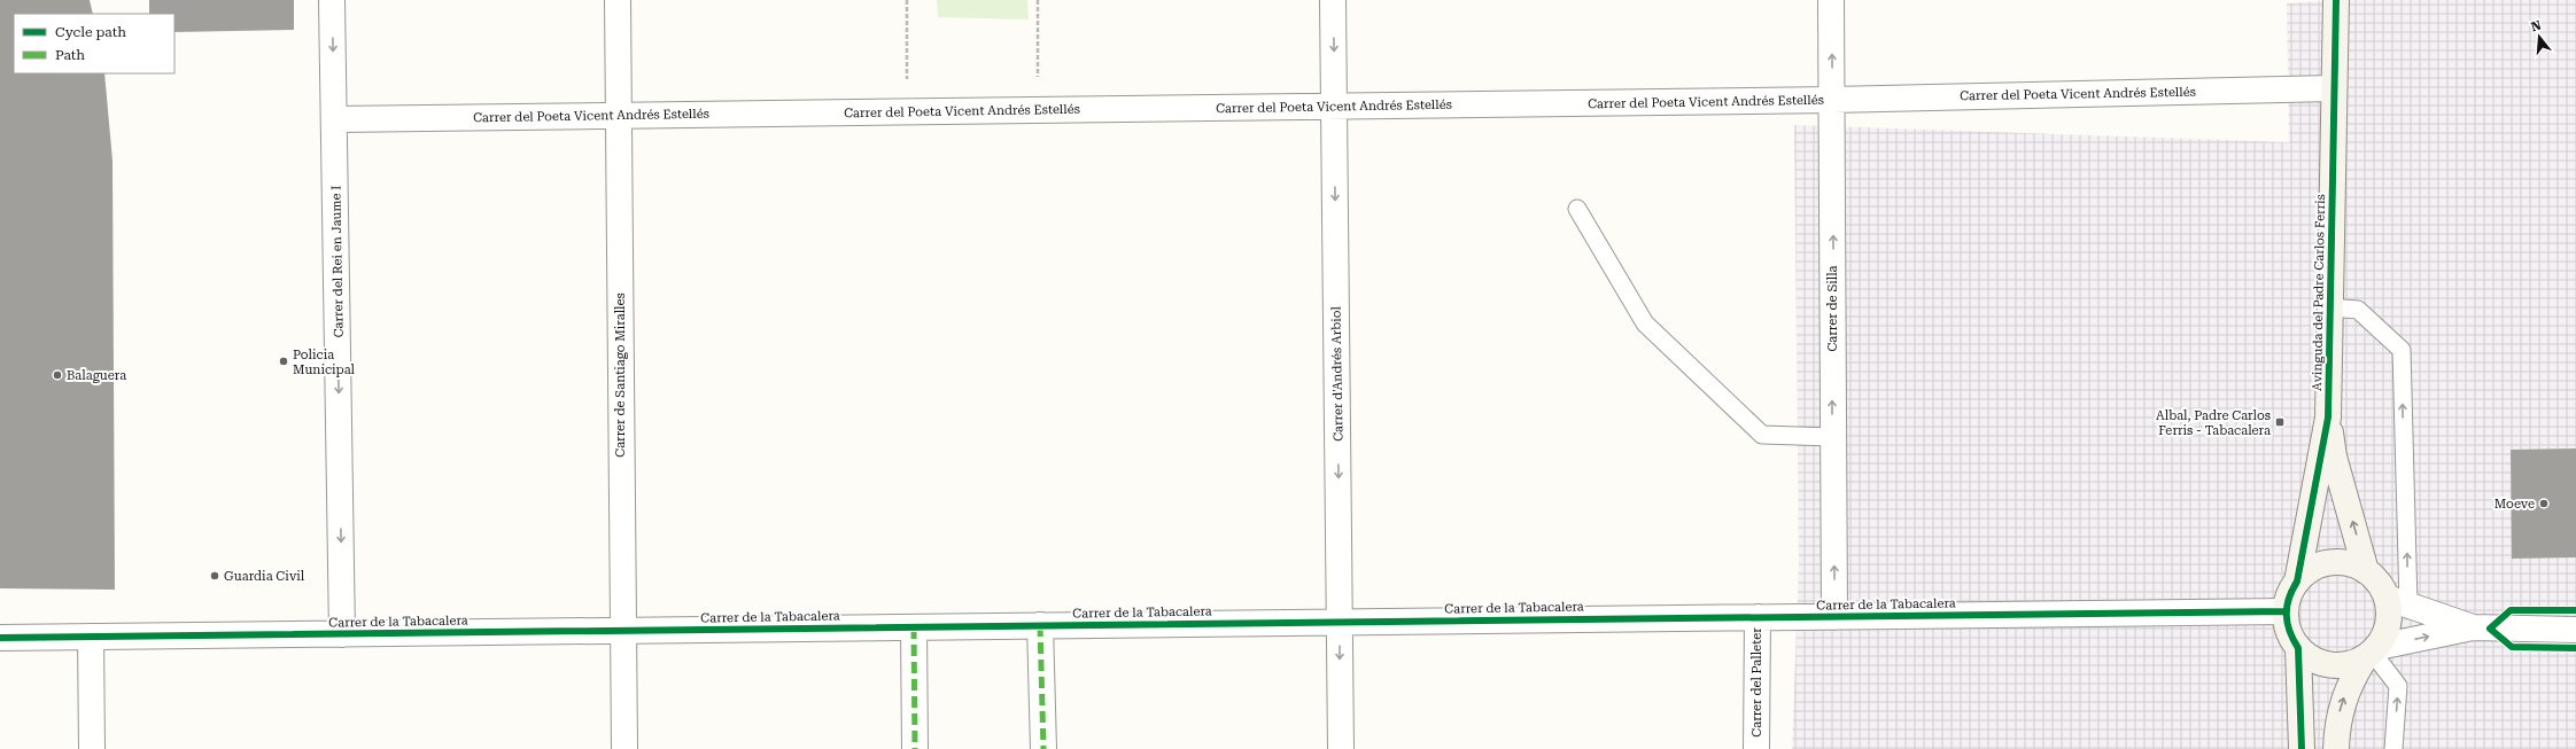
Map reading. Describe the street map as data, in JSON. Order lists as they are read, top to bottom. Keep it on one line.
{"streets":{"street":["Carrer del Poeta Vicent Andrés Estellés","Carrer del Rei en Jaume I","Avinguda del Padre Carlos Ferris","Carrer de Silla","Carrer d'Andrés Arbiol","Carrer de Santiago Miralles","Carrer de la Tabacalera","Carrer del Palleter"]},"crossings":[["Carrer del Poeta Vicent Andrés Estellés","Carrer del Rei en Jaume I"],["Carrer del Poeta Vicent Andrés Estellés","Avinguda del Padre Carlos Ferris"],["Carrer del Poeta Vicent Andrés Estellés","Carrer de Silla"],["Carrer del Poeta Vicent Andrés Estellés","Carrer d'Andrés Arbiol"],["Carrer del Poeta Vicent Andrés Estellés","Carrer de Santiago Miralles"],["Carrer del Rei en Jaume I","Carrer de la Tabacalera"],["Avinguda del Padre Carlos Ferris","Carrer de la Tabacalera"],["Carrer de Silla","Carrer de la Tabacalera"],["Carrer d'Andrés Arbiol","Carrer de la Tabacalera"],["Carrer de Santiago Miralles","Carrer de la Tabacalera"],["Carrer de la Tabacalera","Carrer del Palleter"]],"one_way":["Carrer del Rei en Jaume I","Carrer de Silla","Carrer d'Andrés Arbiol"],"places":{"other":["Policia Municipal","Balaguera","Moeve","Guardia Civil"],"transit":["Albal, Padre Carlos Ferris - Tabacalera"]},"legend":["Cycle path","Path"],"north":"top"}
